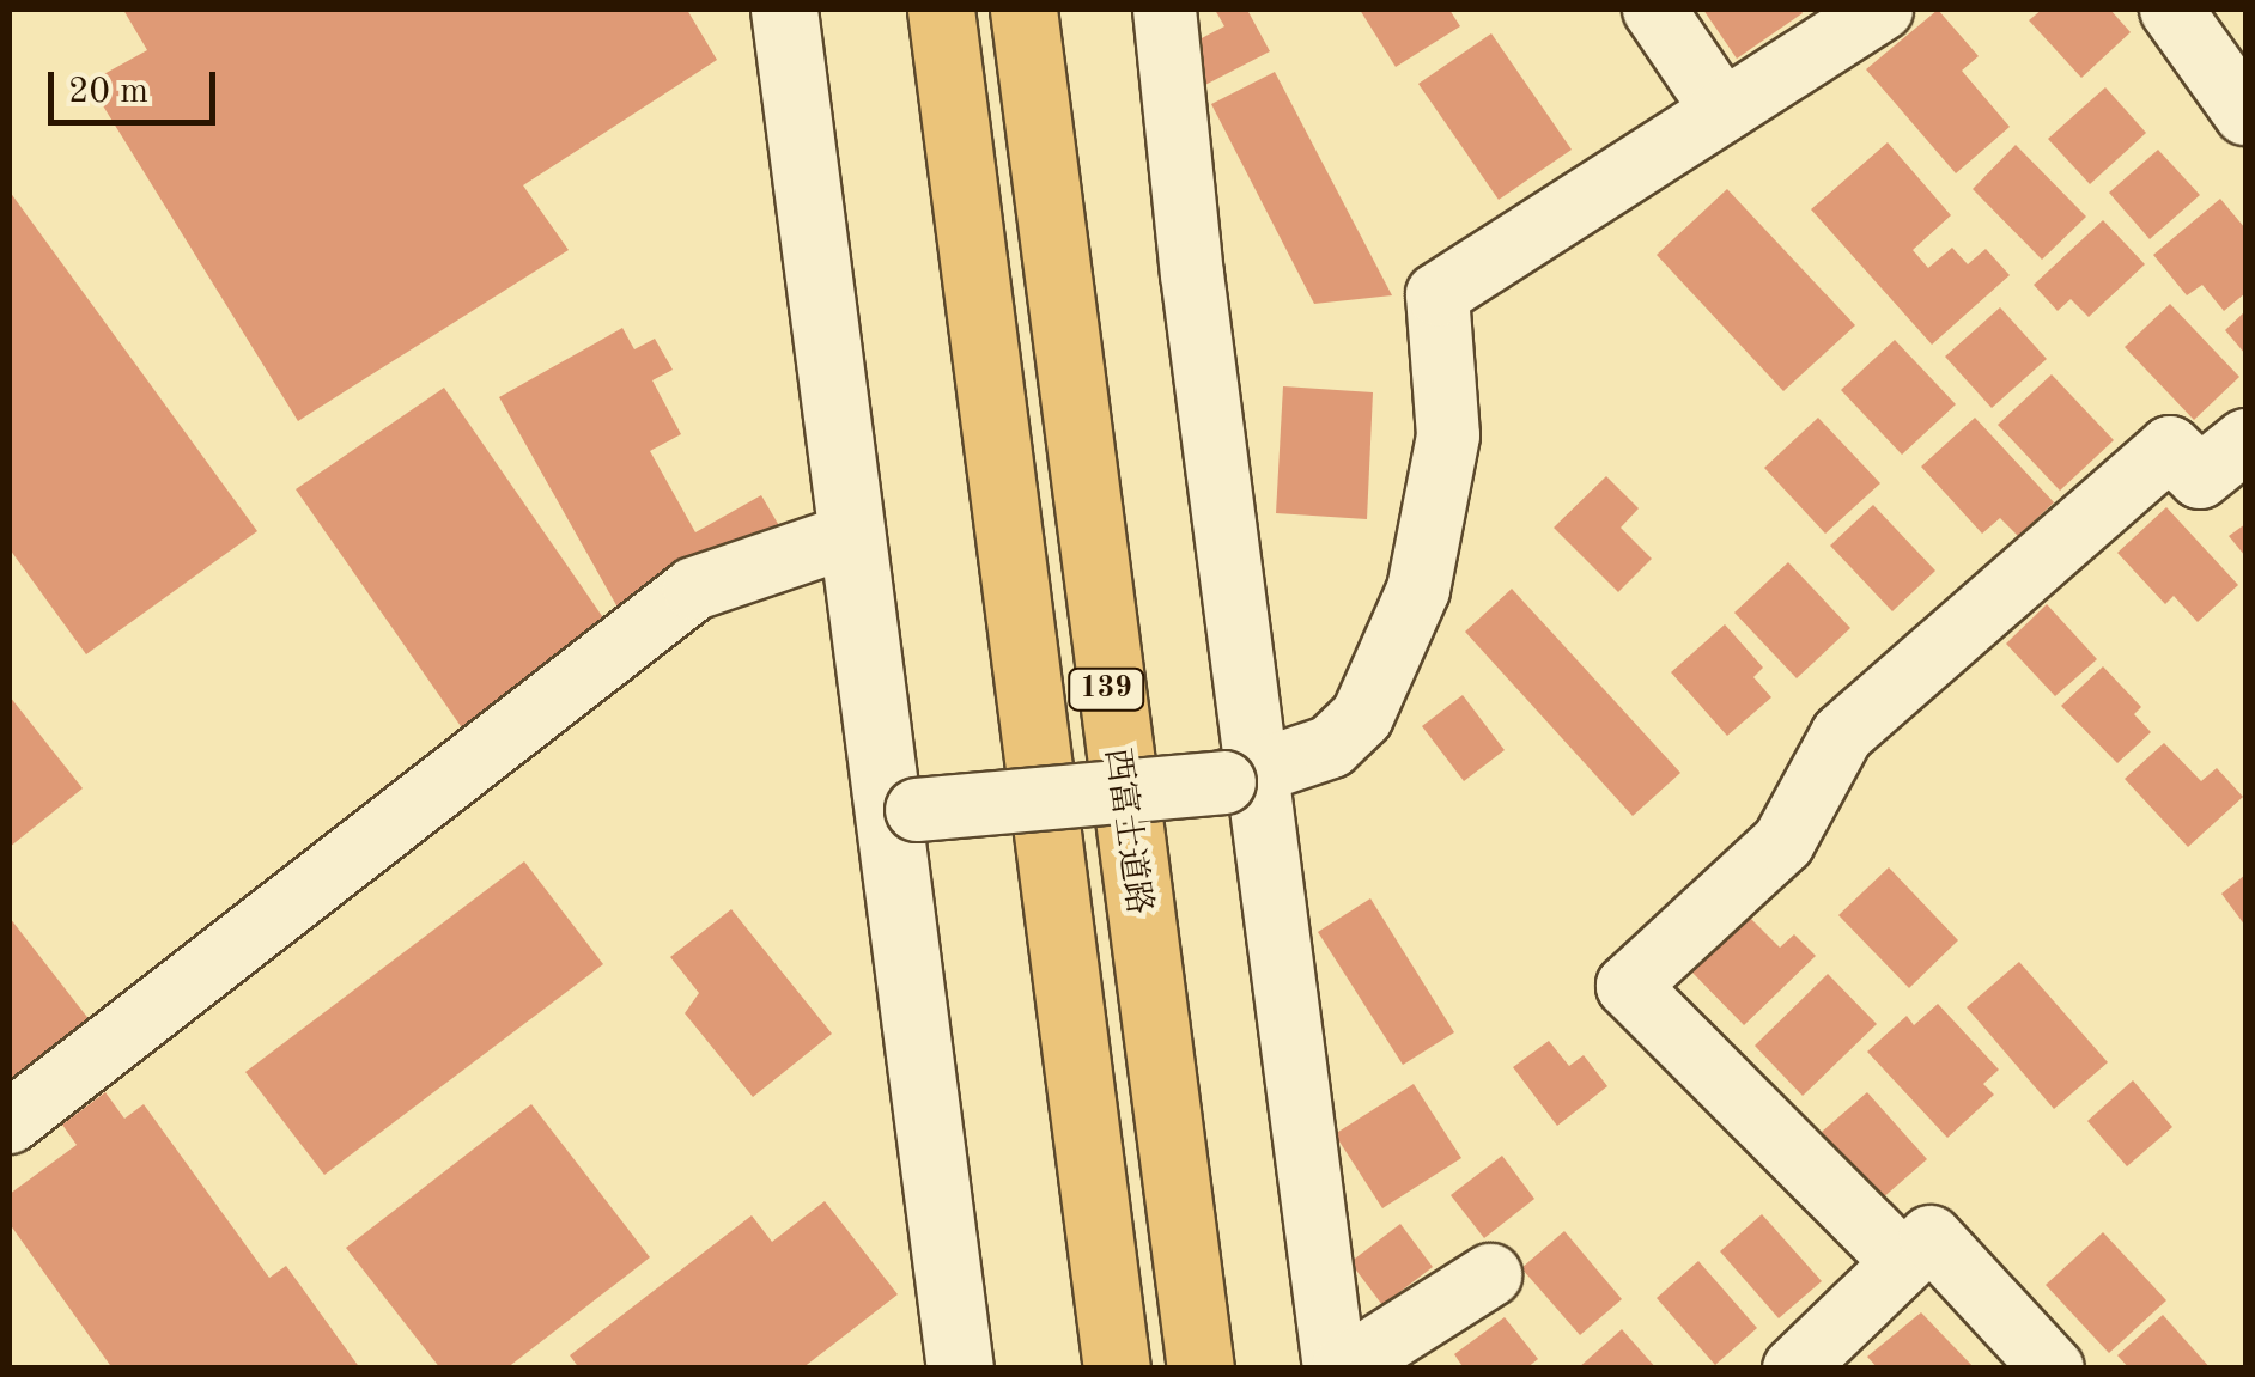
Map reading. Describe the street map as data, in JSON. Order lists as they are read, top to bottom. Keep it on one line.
{"streets":{"highway":["139","西富士道路"]},"scale_bar":"20 m"}
